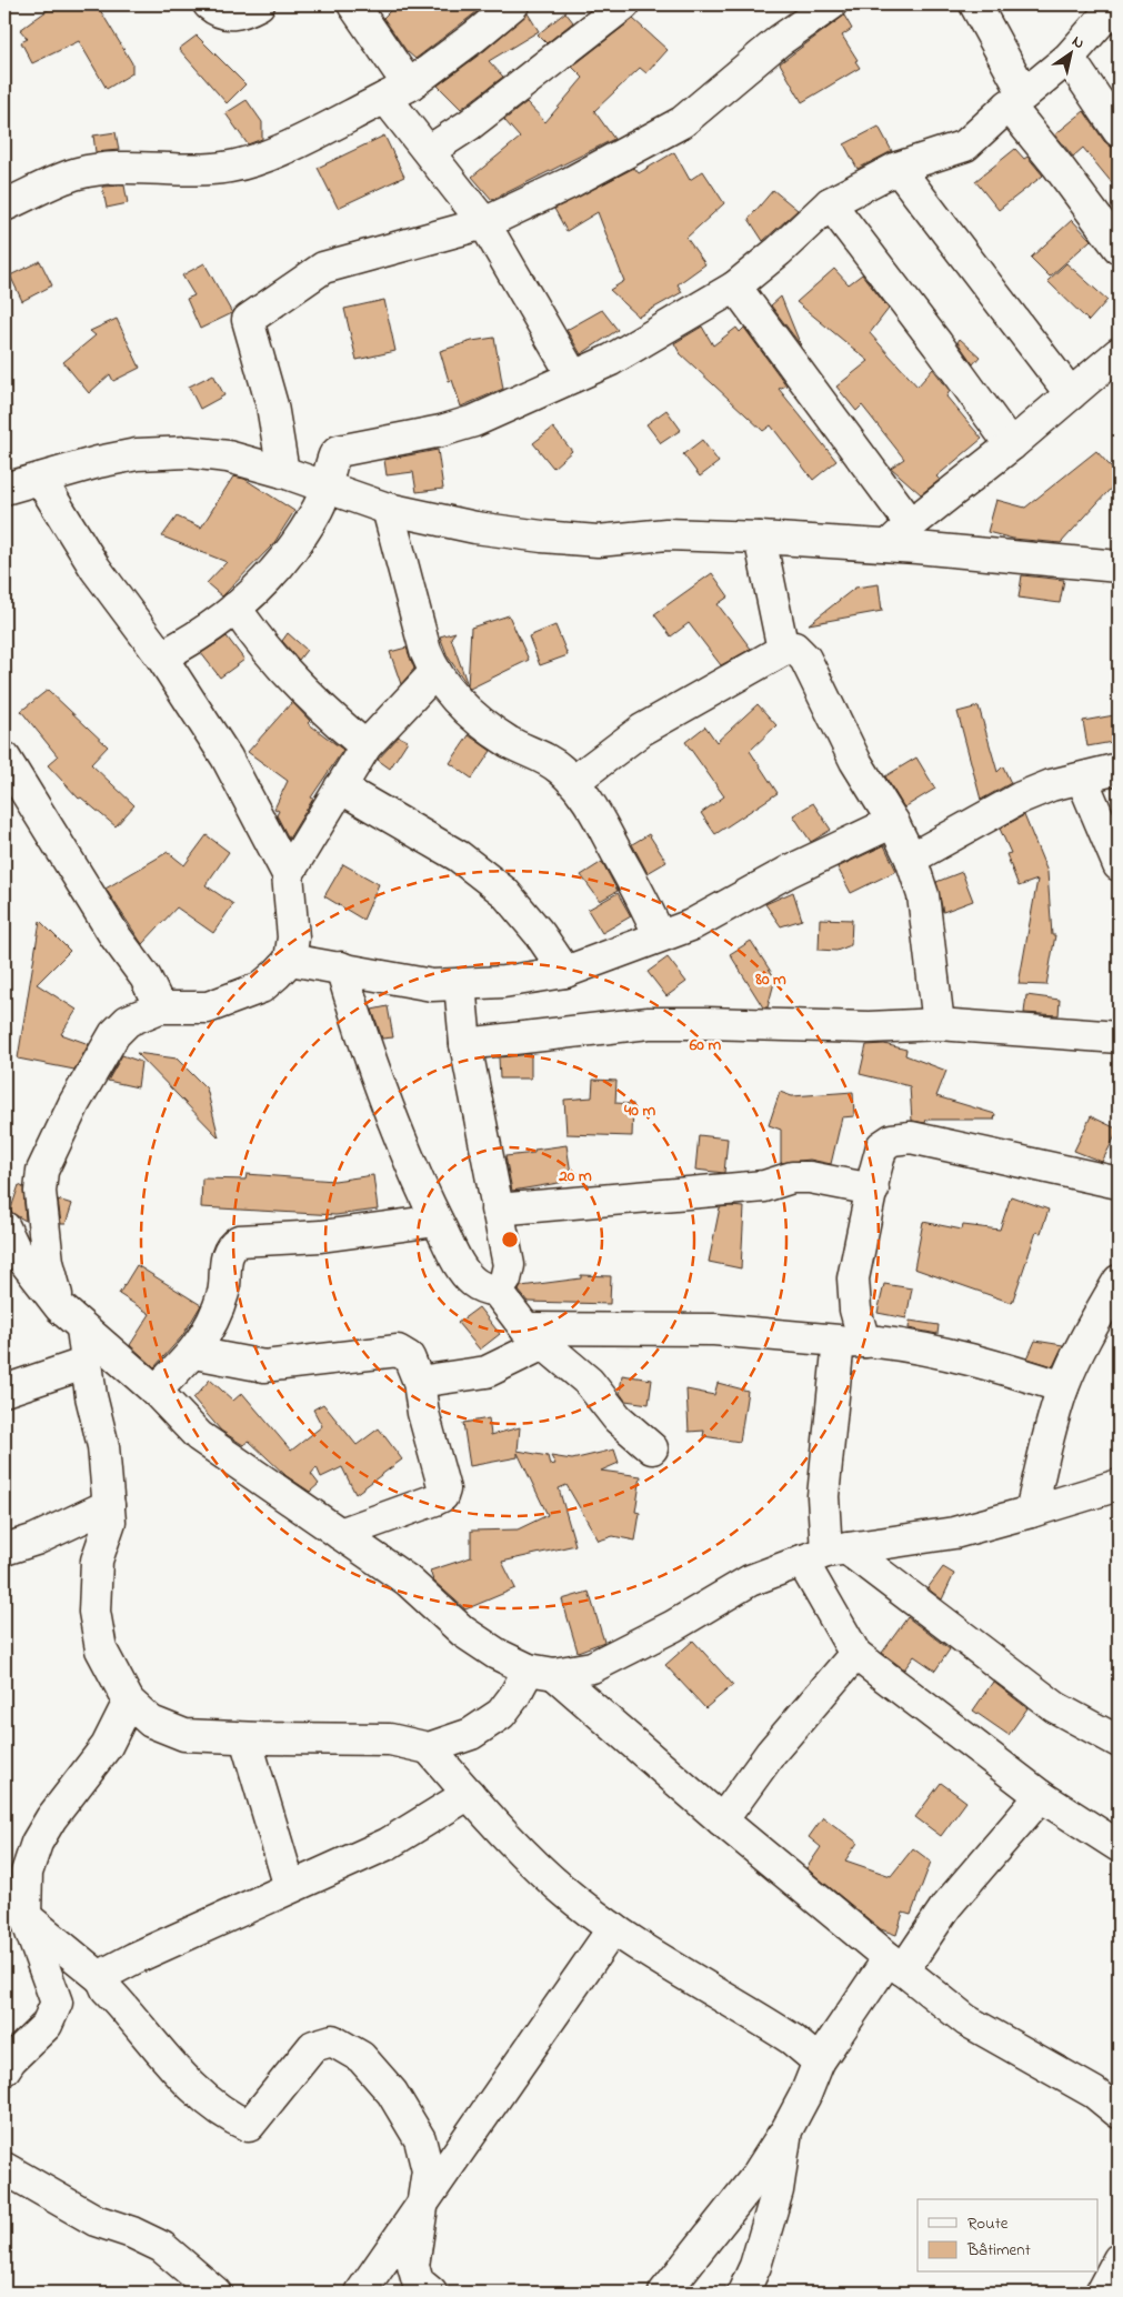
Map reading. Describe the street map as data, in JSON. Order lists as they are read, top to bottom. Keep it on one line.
{"legend":["Route","Bâtiment"],"north":"top right","rings":["80 m","60 m","40 m","20 m"]}
